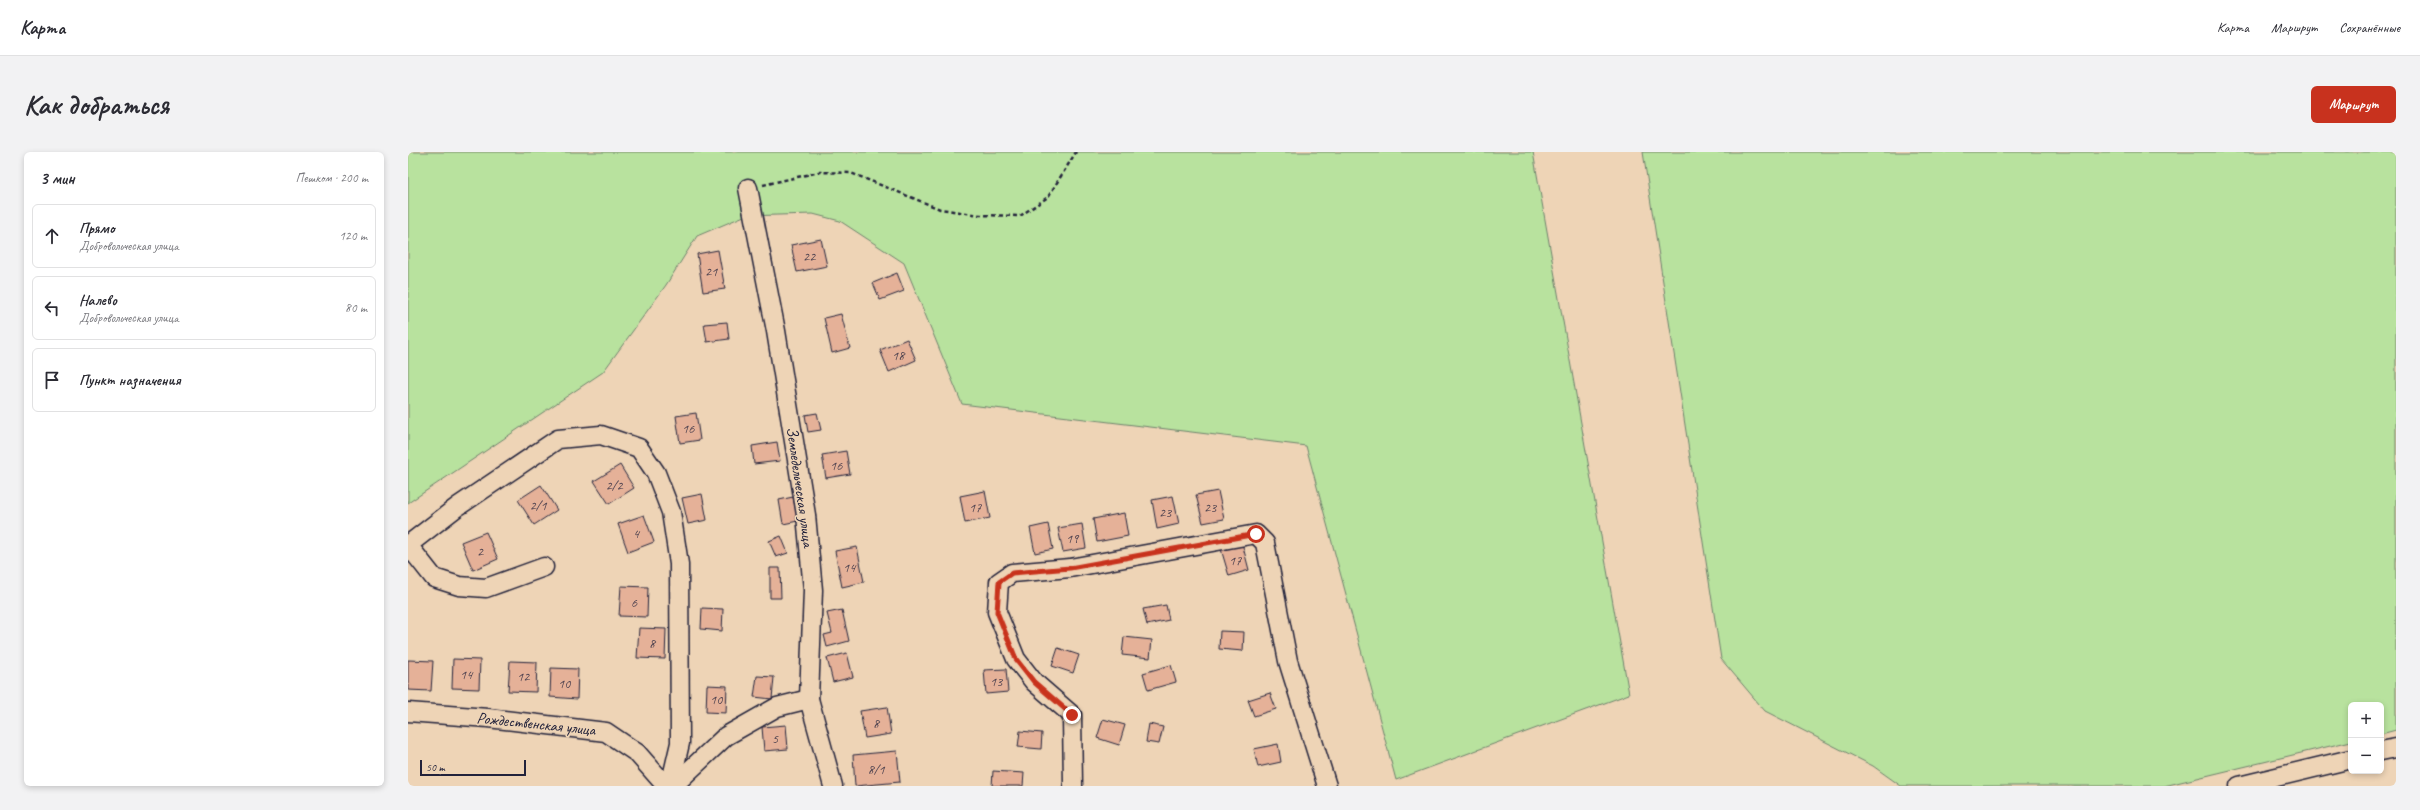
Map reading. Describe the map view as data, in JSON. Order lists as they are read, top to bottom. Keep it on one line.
{"streets":{"street":["Земледельческая улица","Рождественская улица"]},"house_numbers":["22","21","18","16","16","2/2","2/1","17","23","23","4","19","2","17","14","6","8","14","12","13","10","10","8","5","8/1"],"scale_bar":"50 m","page":{"header":"Карта","nav":["Карта","Маршрут","Сохранённые"],"buttons":"Маршрут","title":"Как добраться","heading":["3 мин","Пешком · 200 m"],"list":[["Прямо","Добровольческая улица","120 m"],["Налево","Добровольческая улица","80 m"],"Пункт назначения"],"map_buttons":["+","−"],"scale":"50 m"}}
